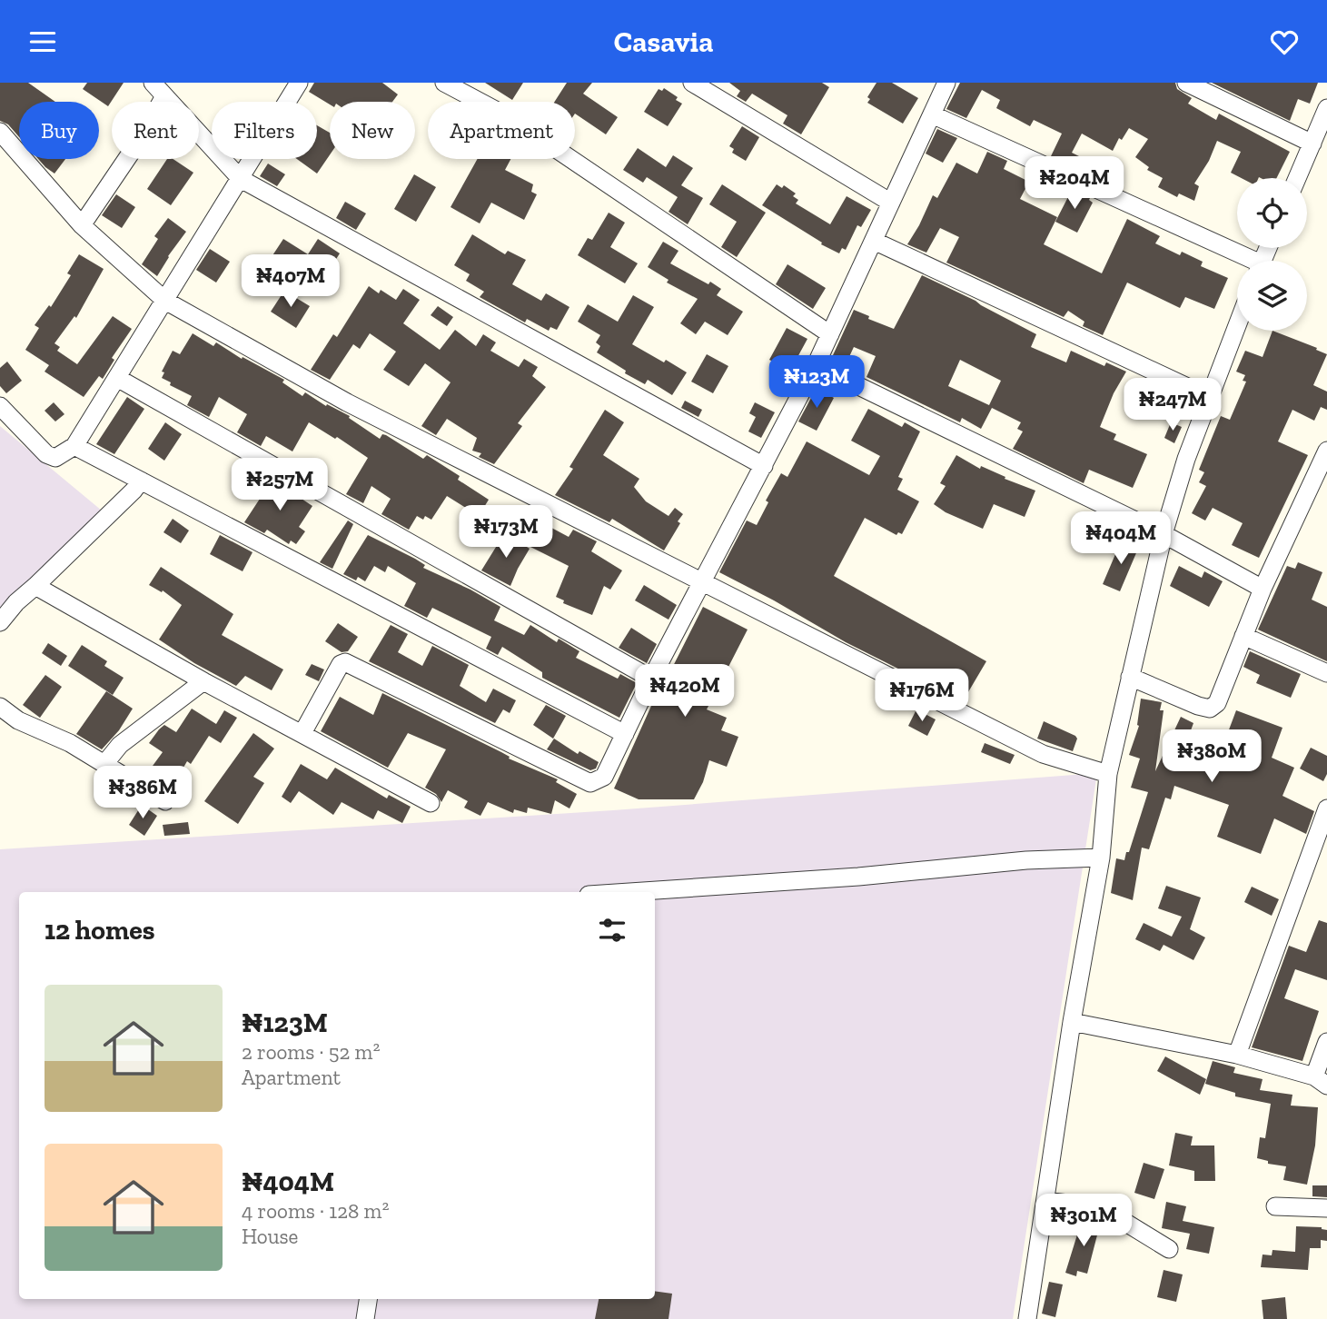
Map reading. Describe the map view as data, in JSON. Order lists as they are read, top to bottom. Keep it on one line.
{"page":{"header":"Casavia","chip":["Buy","Rent","Filters","New","Apartment"],"price":["₦204M","₦407M","₦123M","₦247M","₦257M","₦173M","₦404M","₦420M","₦176M","₦380M","₦386M","₦301M"],"heading":"12 homes","list":[{"name":"₦123M","note":"2 rooms · 52 m² · Apartment"},{"name":"₦404M","note":"4 rooms · 128 m² · House"}]}}
